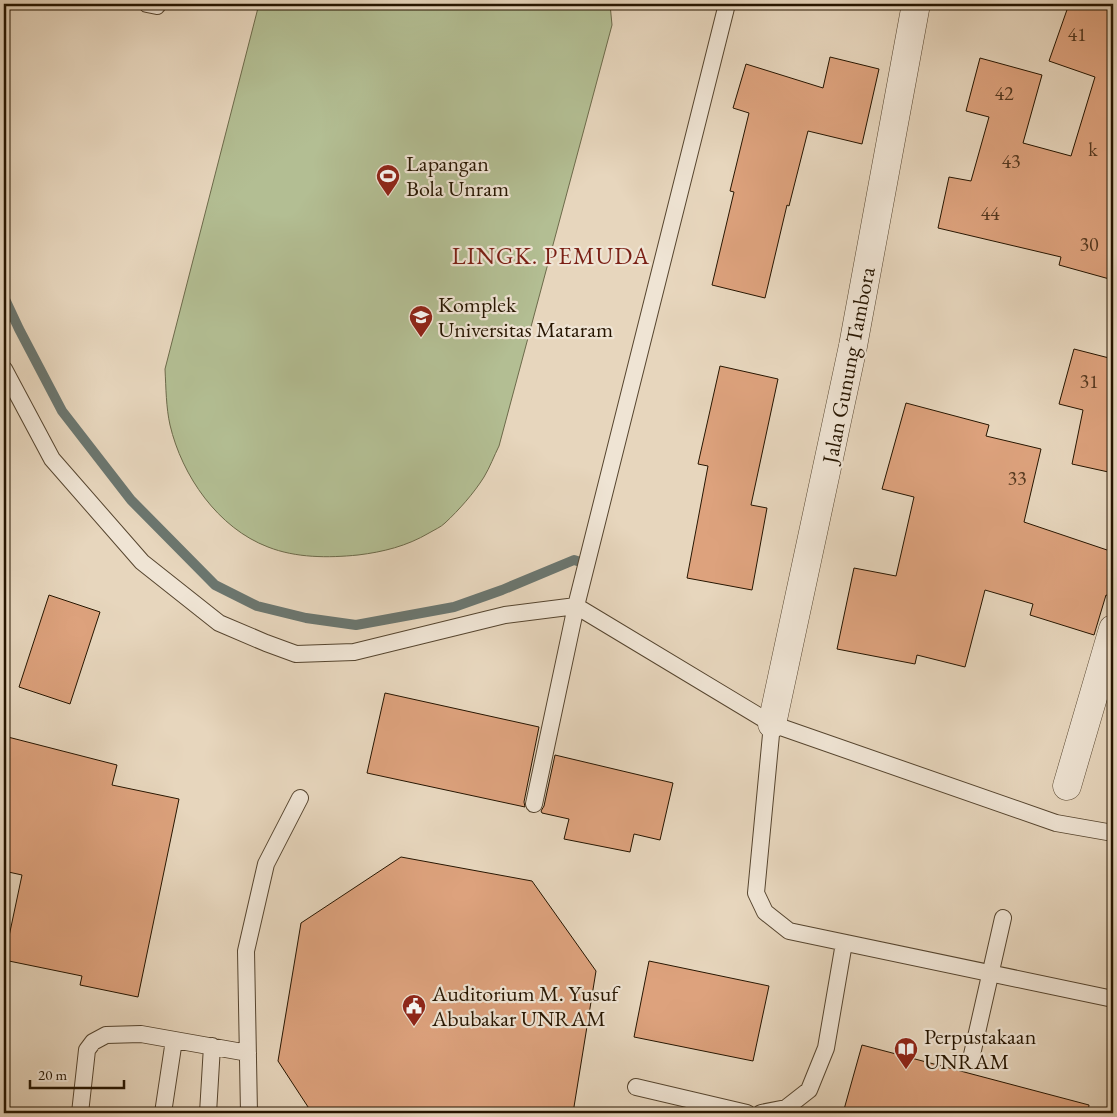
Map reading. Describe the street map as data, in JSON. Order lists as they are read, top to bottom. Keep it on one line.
{"streets":{"street":["Jalan Gunung Tambora"]},"districts":["LINGK. PEMUDA"],"places":{"sports":["Lapangan Bola Unram"],"school or university":["Komplek Universitas Mataram"],"public building":["Auditorium M. Yusuf Abubakar UNRAM"],"library":["Perpustakaan UNRAM"]},"house_numbers":["41","42","k","43","44","30","31","33"],"scale_bar":"20 m"}
